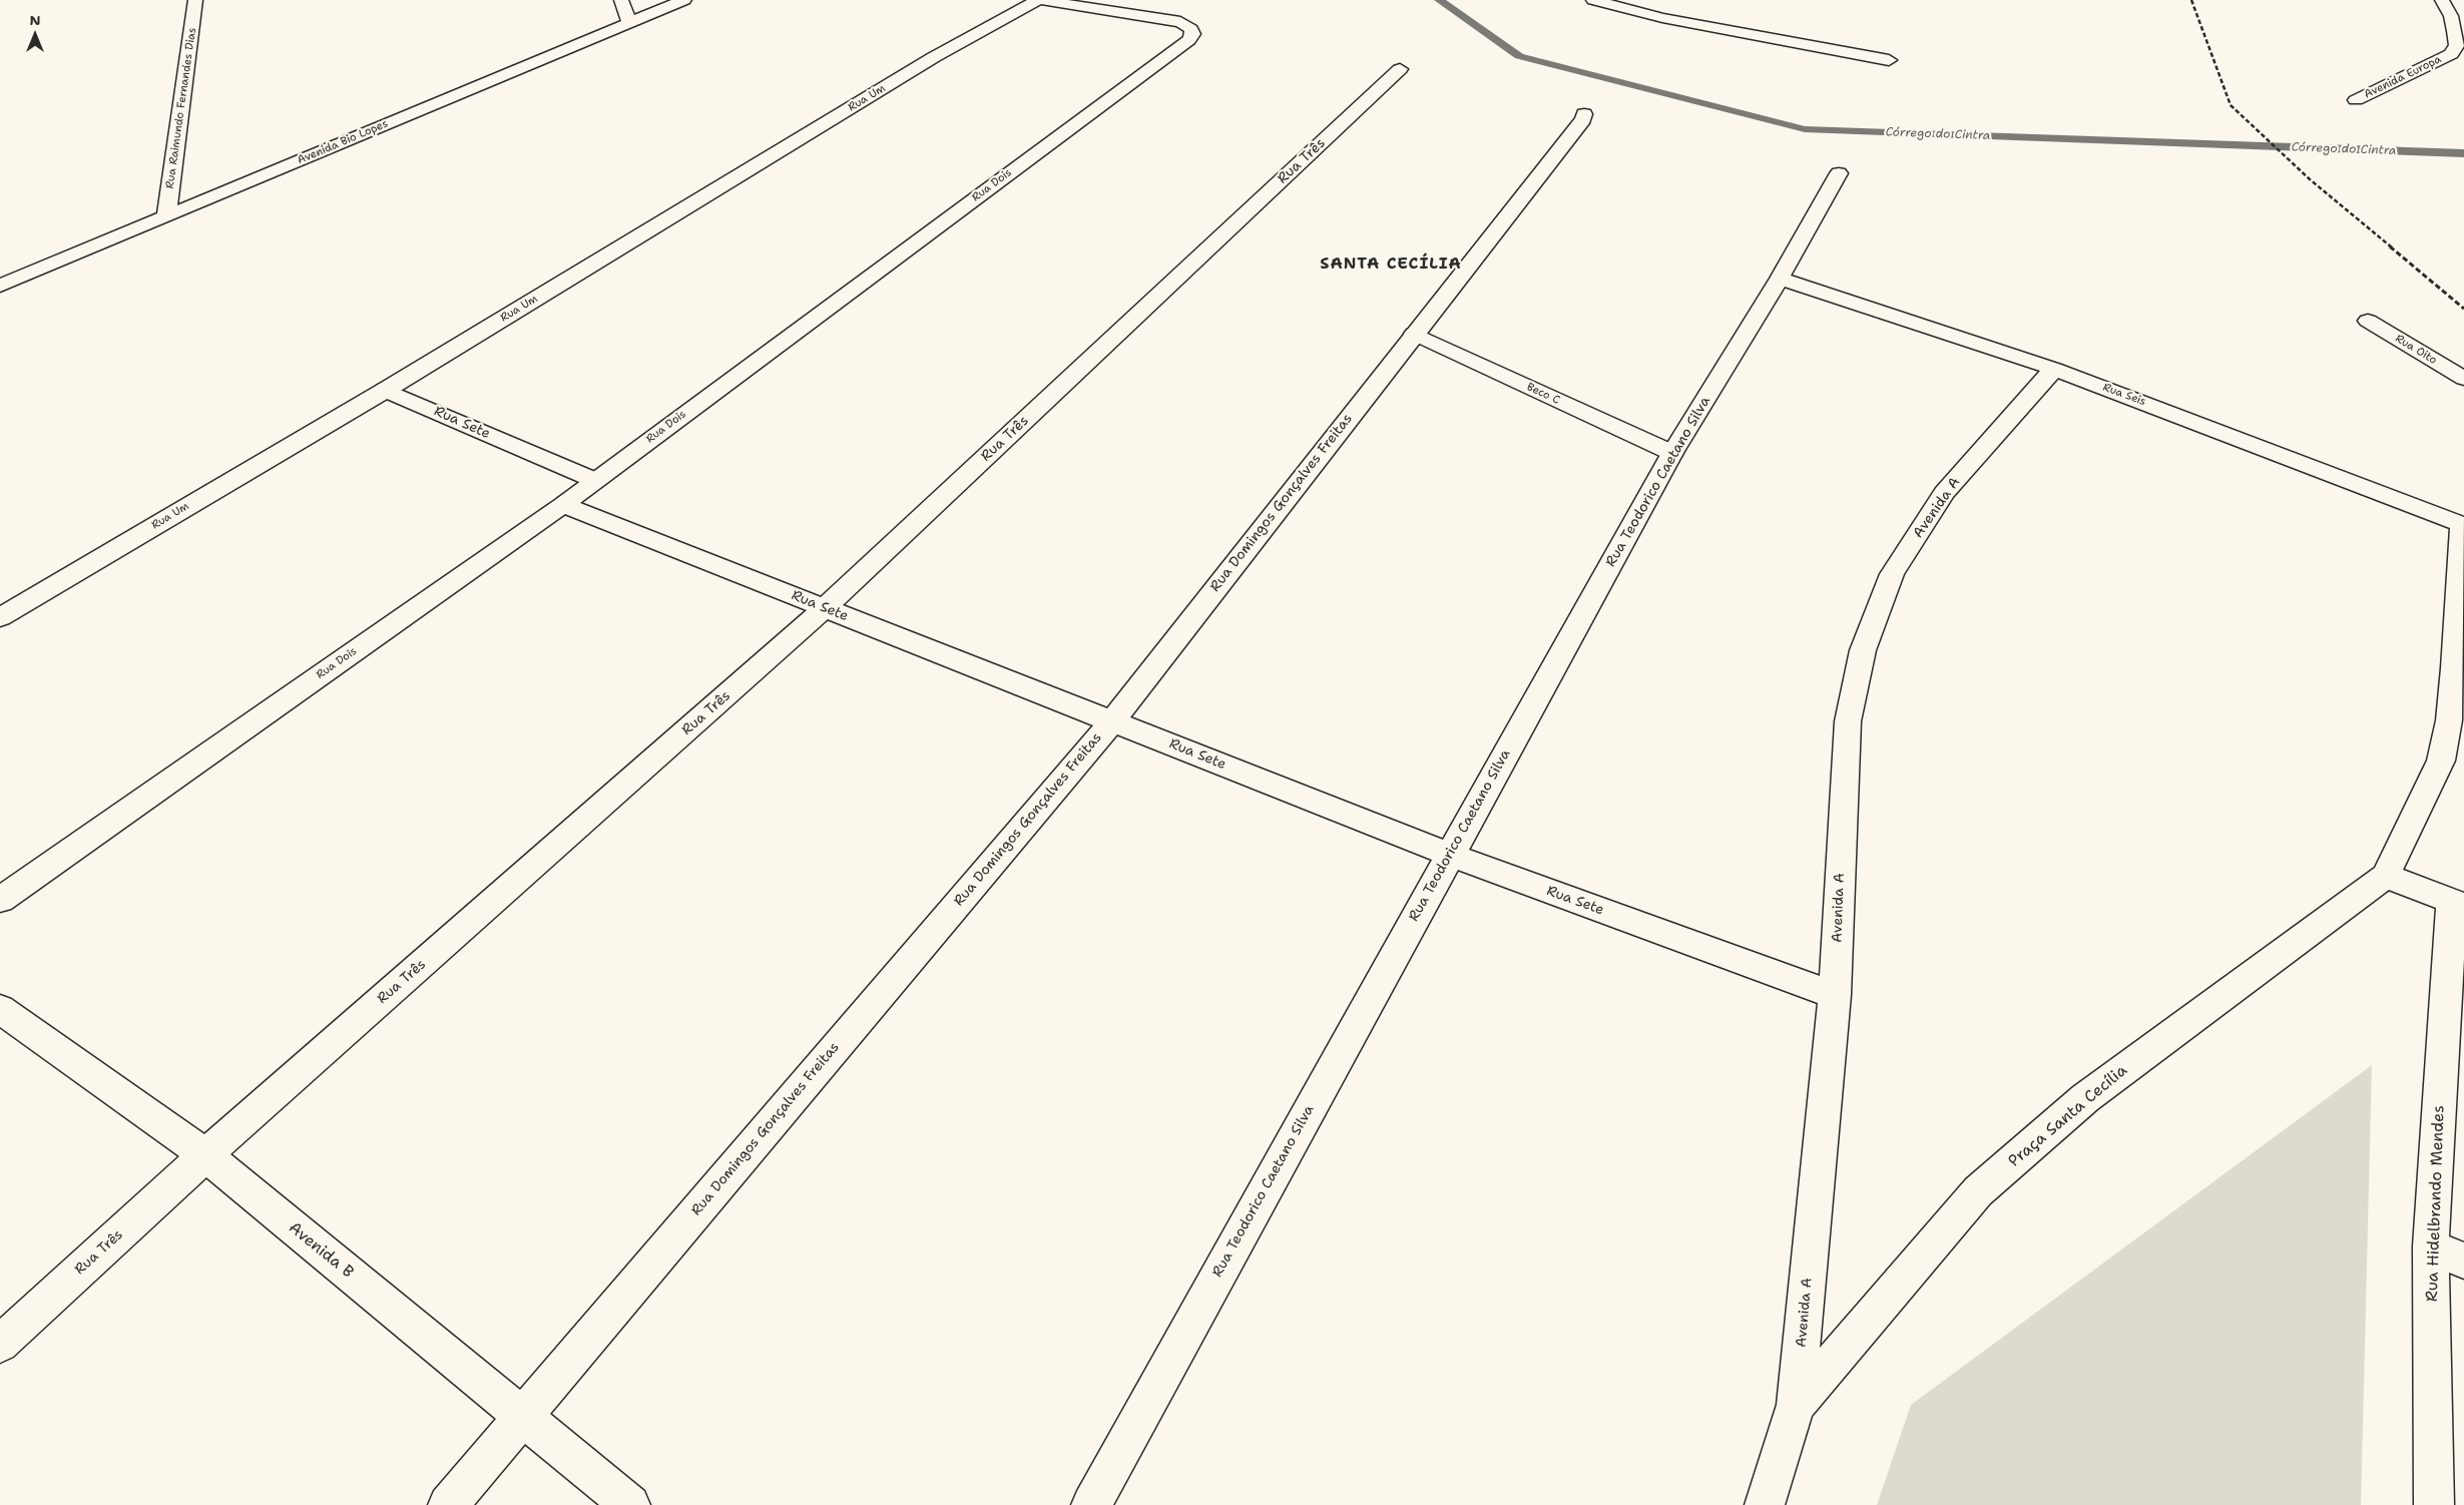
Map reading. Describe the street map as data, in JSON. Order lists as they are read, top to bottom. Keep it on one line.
{"streets":{"street":["Avenida Europa","Rua Um","Rua Raimundo Fernandes Dias","Avenida Bio Lopes","Rua Três","Rua Dois","Rua Oito","Beco C","Rua Seis","Rua Sete","Rua Teodorico Caetano Silva","Rua Domingos Gonçalves Freitas","Avenida A","Praça Santa Cecília","Rua Hidelbrando Mendes","Avenida B"]},"crossings":[["Rua Um","Rua Dois"],["Rua Um","Rua Sete"],["Rua Raimundo Fernandes Dias","Avenida Bio Lopes"],["Rua Três","Rua Sete"],["Rua Três","Avenida B"],["Rua Dois","Rua Sete"],["Beco C","Rua Teodorico Caetano Silva"],["Beco C","Rua Domingos Gonçalves Freitas"],["Rua Seis","Rua Teodorico Caetano Silva"],["Rua Seis","Avenida A"],["Rua Sete","Rua Teodorico Caetano Silva"],["Rua Sete","Rua Domingos Gonçalves Freitas"],["Rua Sete","Avenida A"],["Rua Domingos Gonçalves Freitas","Avenida B"],["Avenida A","Praça Santa Cecília"]],"districts":["SANTA CECÍLIA"],"water":["Córrego do Cintra"],"north":"top"}
